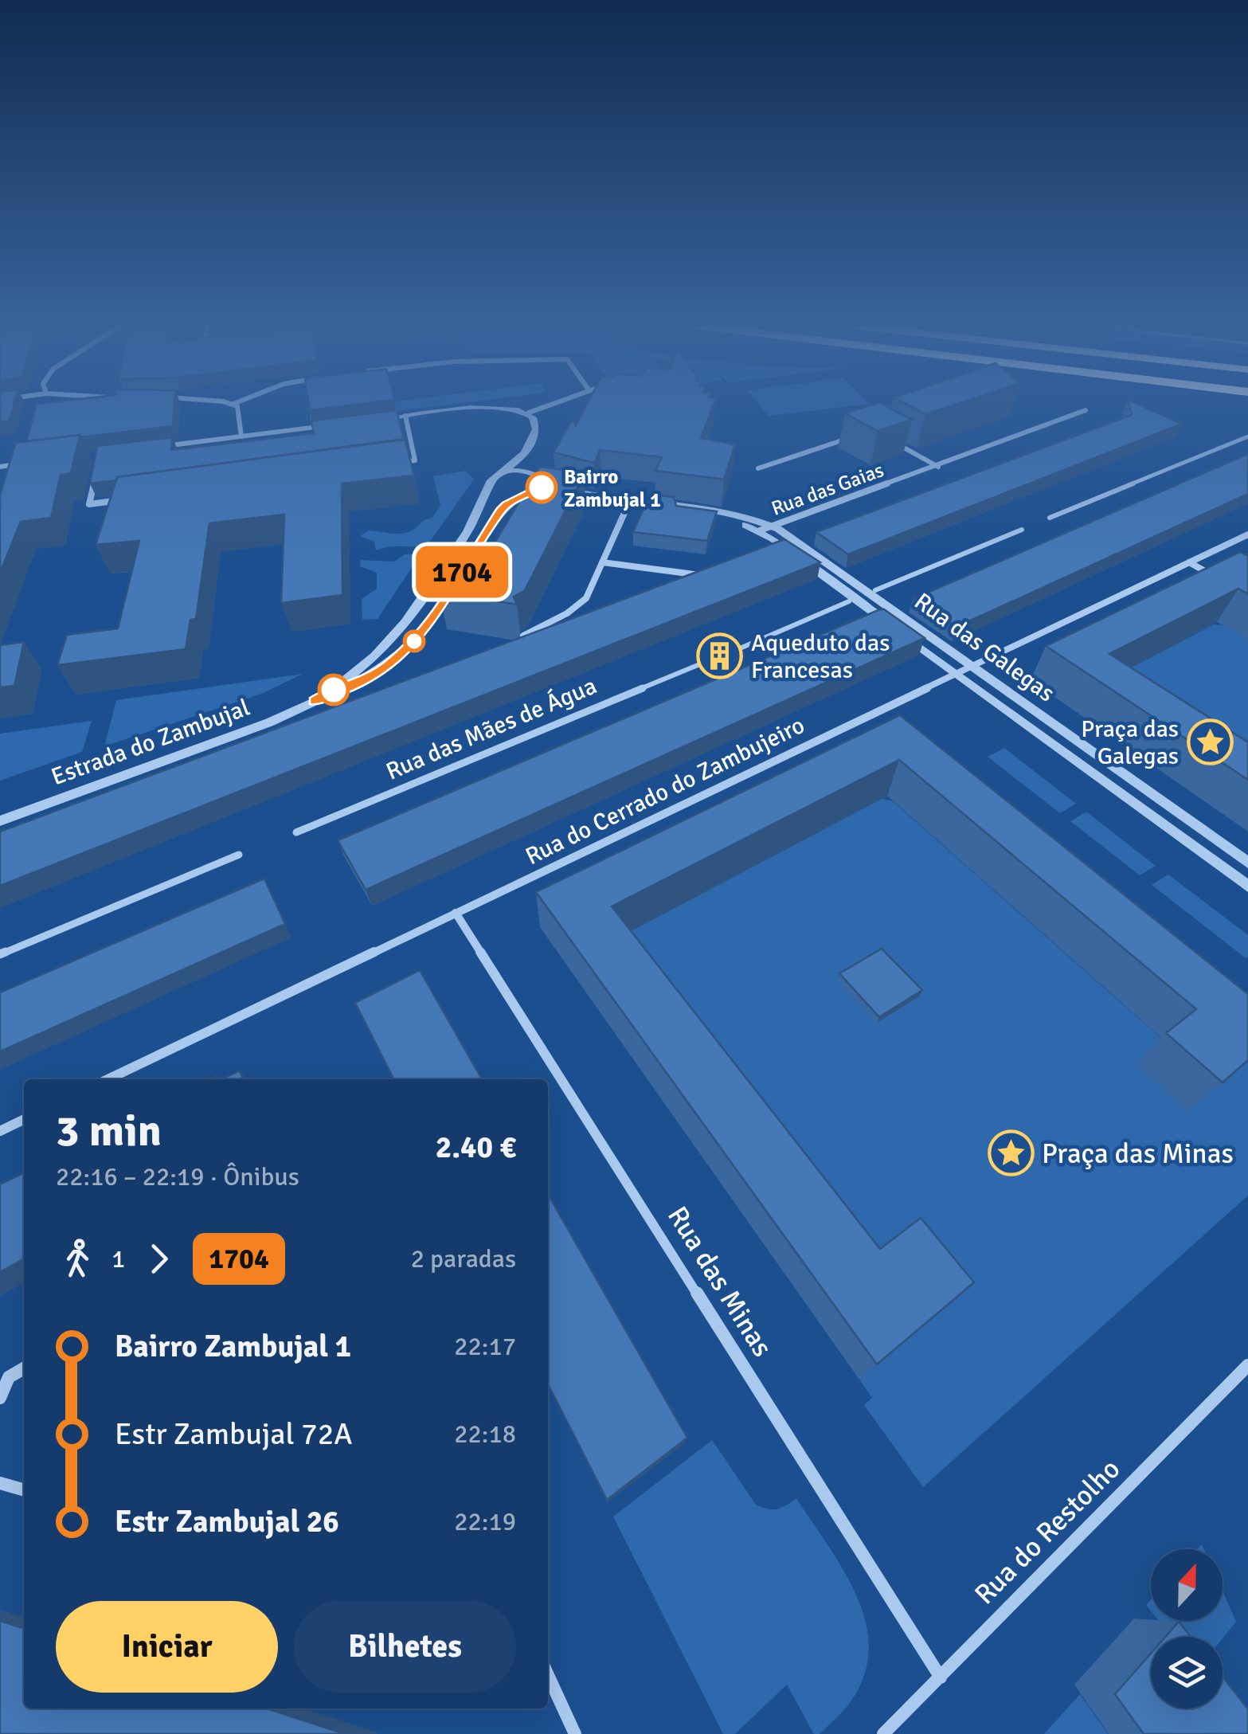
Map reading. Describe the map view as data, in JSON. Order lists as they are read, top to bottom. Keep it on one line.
{"streets":{"street":["Rua das Gaias","Rua das Galegas","Rua das Mães de Água","Estrada do Zambujal","Rua do Cerrado do Zambujeiro","Rua das Minas","Rua do Restolho"]},"crossings":[["Rua das Gaias","Rua das Galegas"],["Rua das Galegas","Rua do Cerrado do Zambujeiro"],["Rua do Cerrado do Zambujeiro","Rua das Minas"],["Rua das Minas","Rua do Restolho"]],"places":{"other":["Bairro Zambujal 1"],"building":["Aqueduto das Francesas"],"place":["Praça das Galegas","Praça das Minas"]},"lines":["bus line 1704"],"north":"top","page":{"on_map":"1704","heading":["3 min","22:16 – 22:19 · Ônibus","2.40 €"],"legs":["1","1704","2 paradas"],"list":[{"name":"Bairro Zambujal 1","value":"22:17"},{"name":"Estr Zambujal 72A","value":"22:18"},{"name":"Estr Zambujal 26","value":"22:19"}],"buttons":["Iniciar","Bilhetes"]}}
